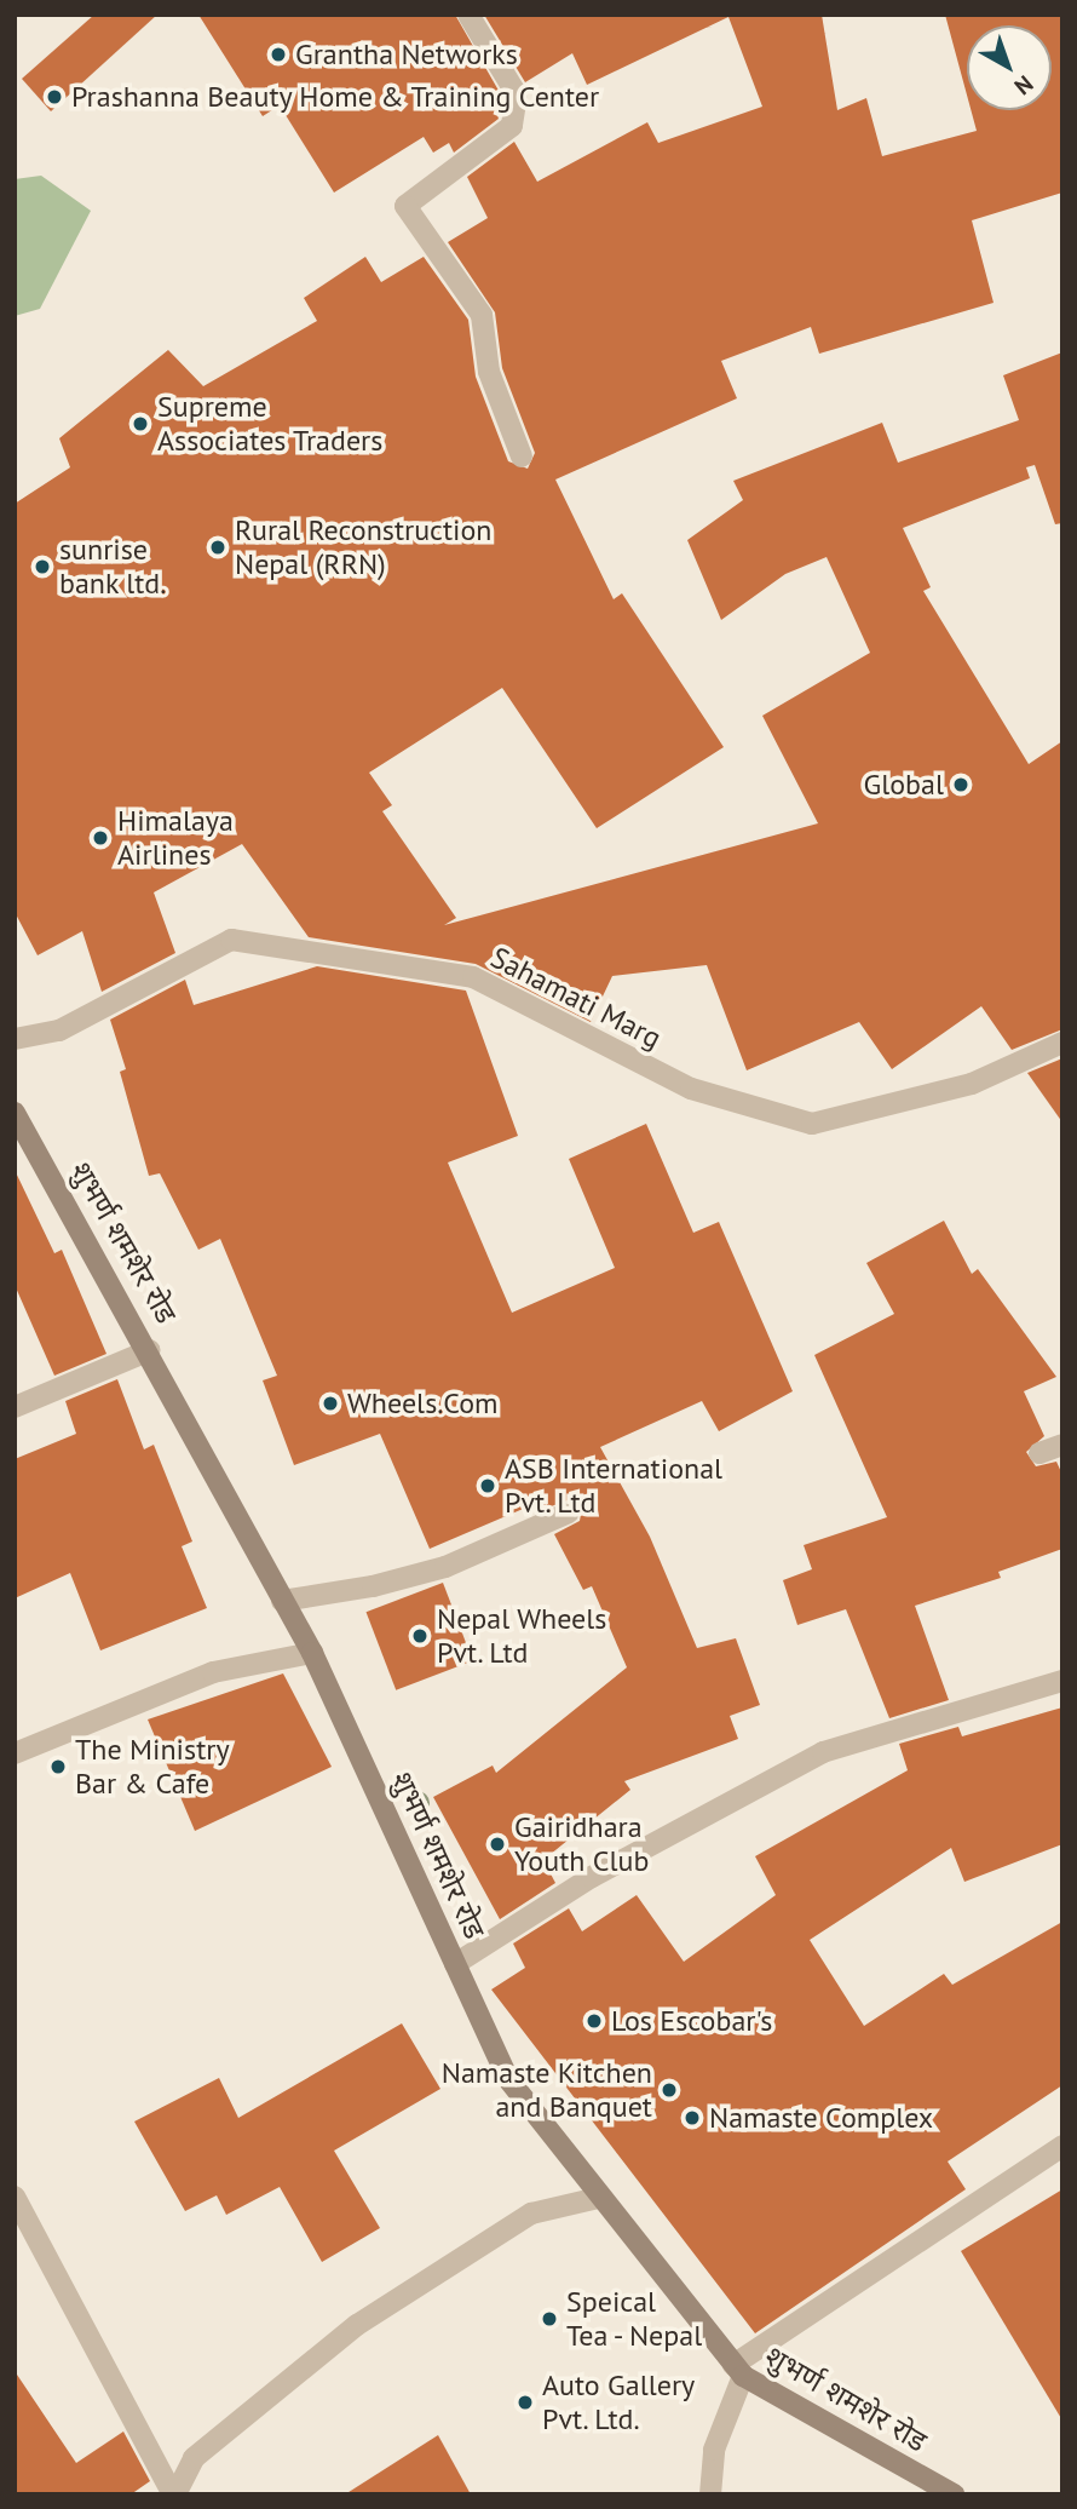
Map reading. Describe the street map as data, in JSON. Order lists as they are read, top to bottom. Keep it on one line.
{"streets":{"main road":["शुभर्ण शमशेर रोड"],"street":["Sahamati Marg"]},"places":["Grantha Networks","Prashanna Beauty Home & Training Center","Supreme Associates Traders","Rural Reconstruction Nepal (RRN)","sunrise bank ltd.","Global","Himalaya Airlines","Wheels.Com","ASB International Pvt. Ltd","Nepal Wheels Pvt. Ltd","The Ministry Bar & Cafe","Gairidhara Youth Club","Los Escobar's","Namaste Kitchen and Banquet","Namaste Complex","Speical Tea - Nepal","Auto Gallery Pvt. Ltd."],"north":"bottom right"}
